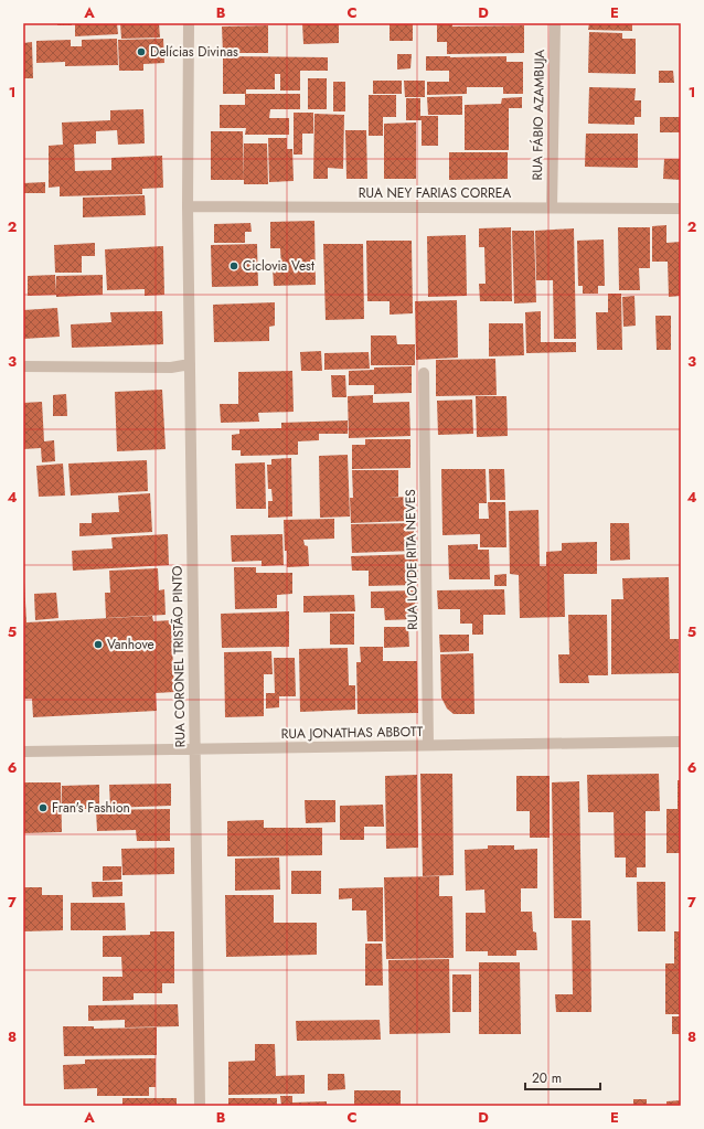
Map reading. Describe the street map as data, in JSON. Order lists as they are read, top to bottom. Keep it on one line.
{"streets":{"street":["RUA FÁBIO AZAMBUJA","RUA NEY FARIAS CORREA","RUA LOYDE RITA NEVES","RUA CORONEL TRISTÃO PINTO","RUA JONATHAS ABBOTT"]},"crossings":[["RUA FÁBIO AZAMBUJA","RUA NEY FARIAS CORREA"],["RUA NEY FARIAS CORREA","RUA CORONEL TRISTÃO PINTO"],["RUA LOYDE RITA NEVES","RUA JONATHAS ABBOTT"],["RUA CORONEL TRISTÃO PINTO","RUA JONATHAS ABBOTT"]],"places":["Delícias Divinas","Ciclovia Vest","Vanhove","Fran's Fashion"],"scale_bar":"20 m","grid":{"columns":["A","B","C","D","E"],"rows":["1","2","3","4","5","6","7","8"]}}
